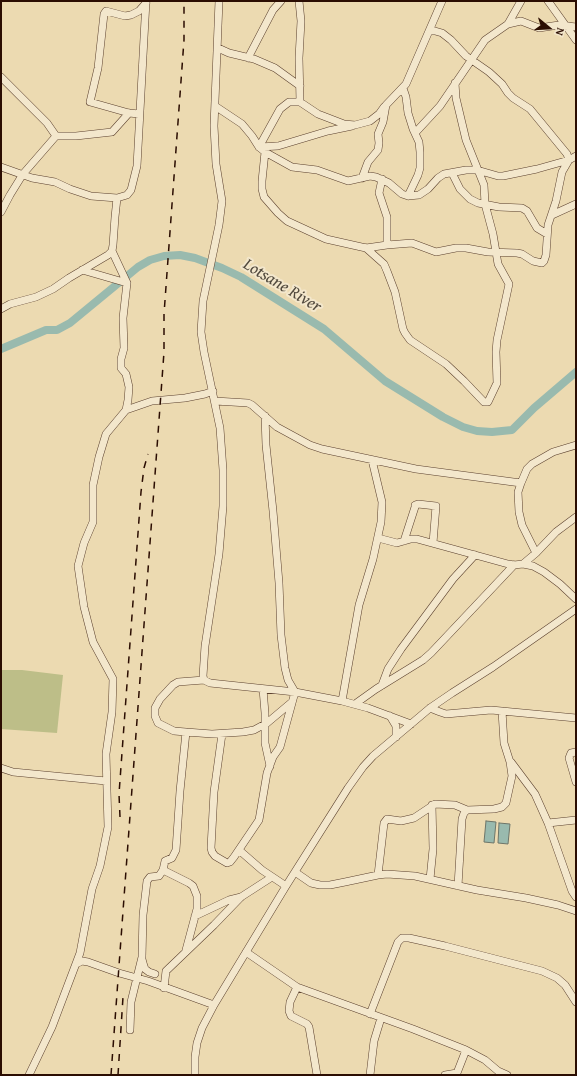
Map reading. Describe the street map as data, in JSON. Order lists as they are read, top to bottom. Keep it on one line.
{"water":["Lotsane River"],"north":"right"}
